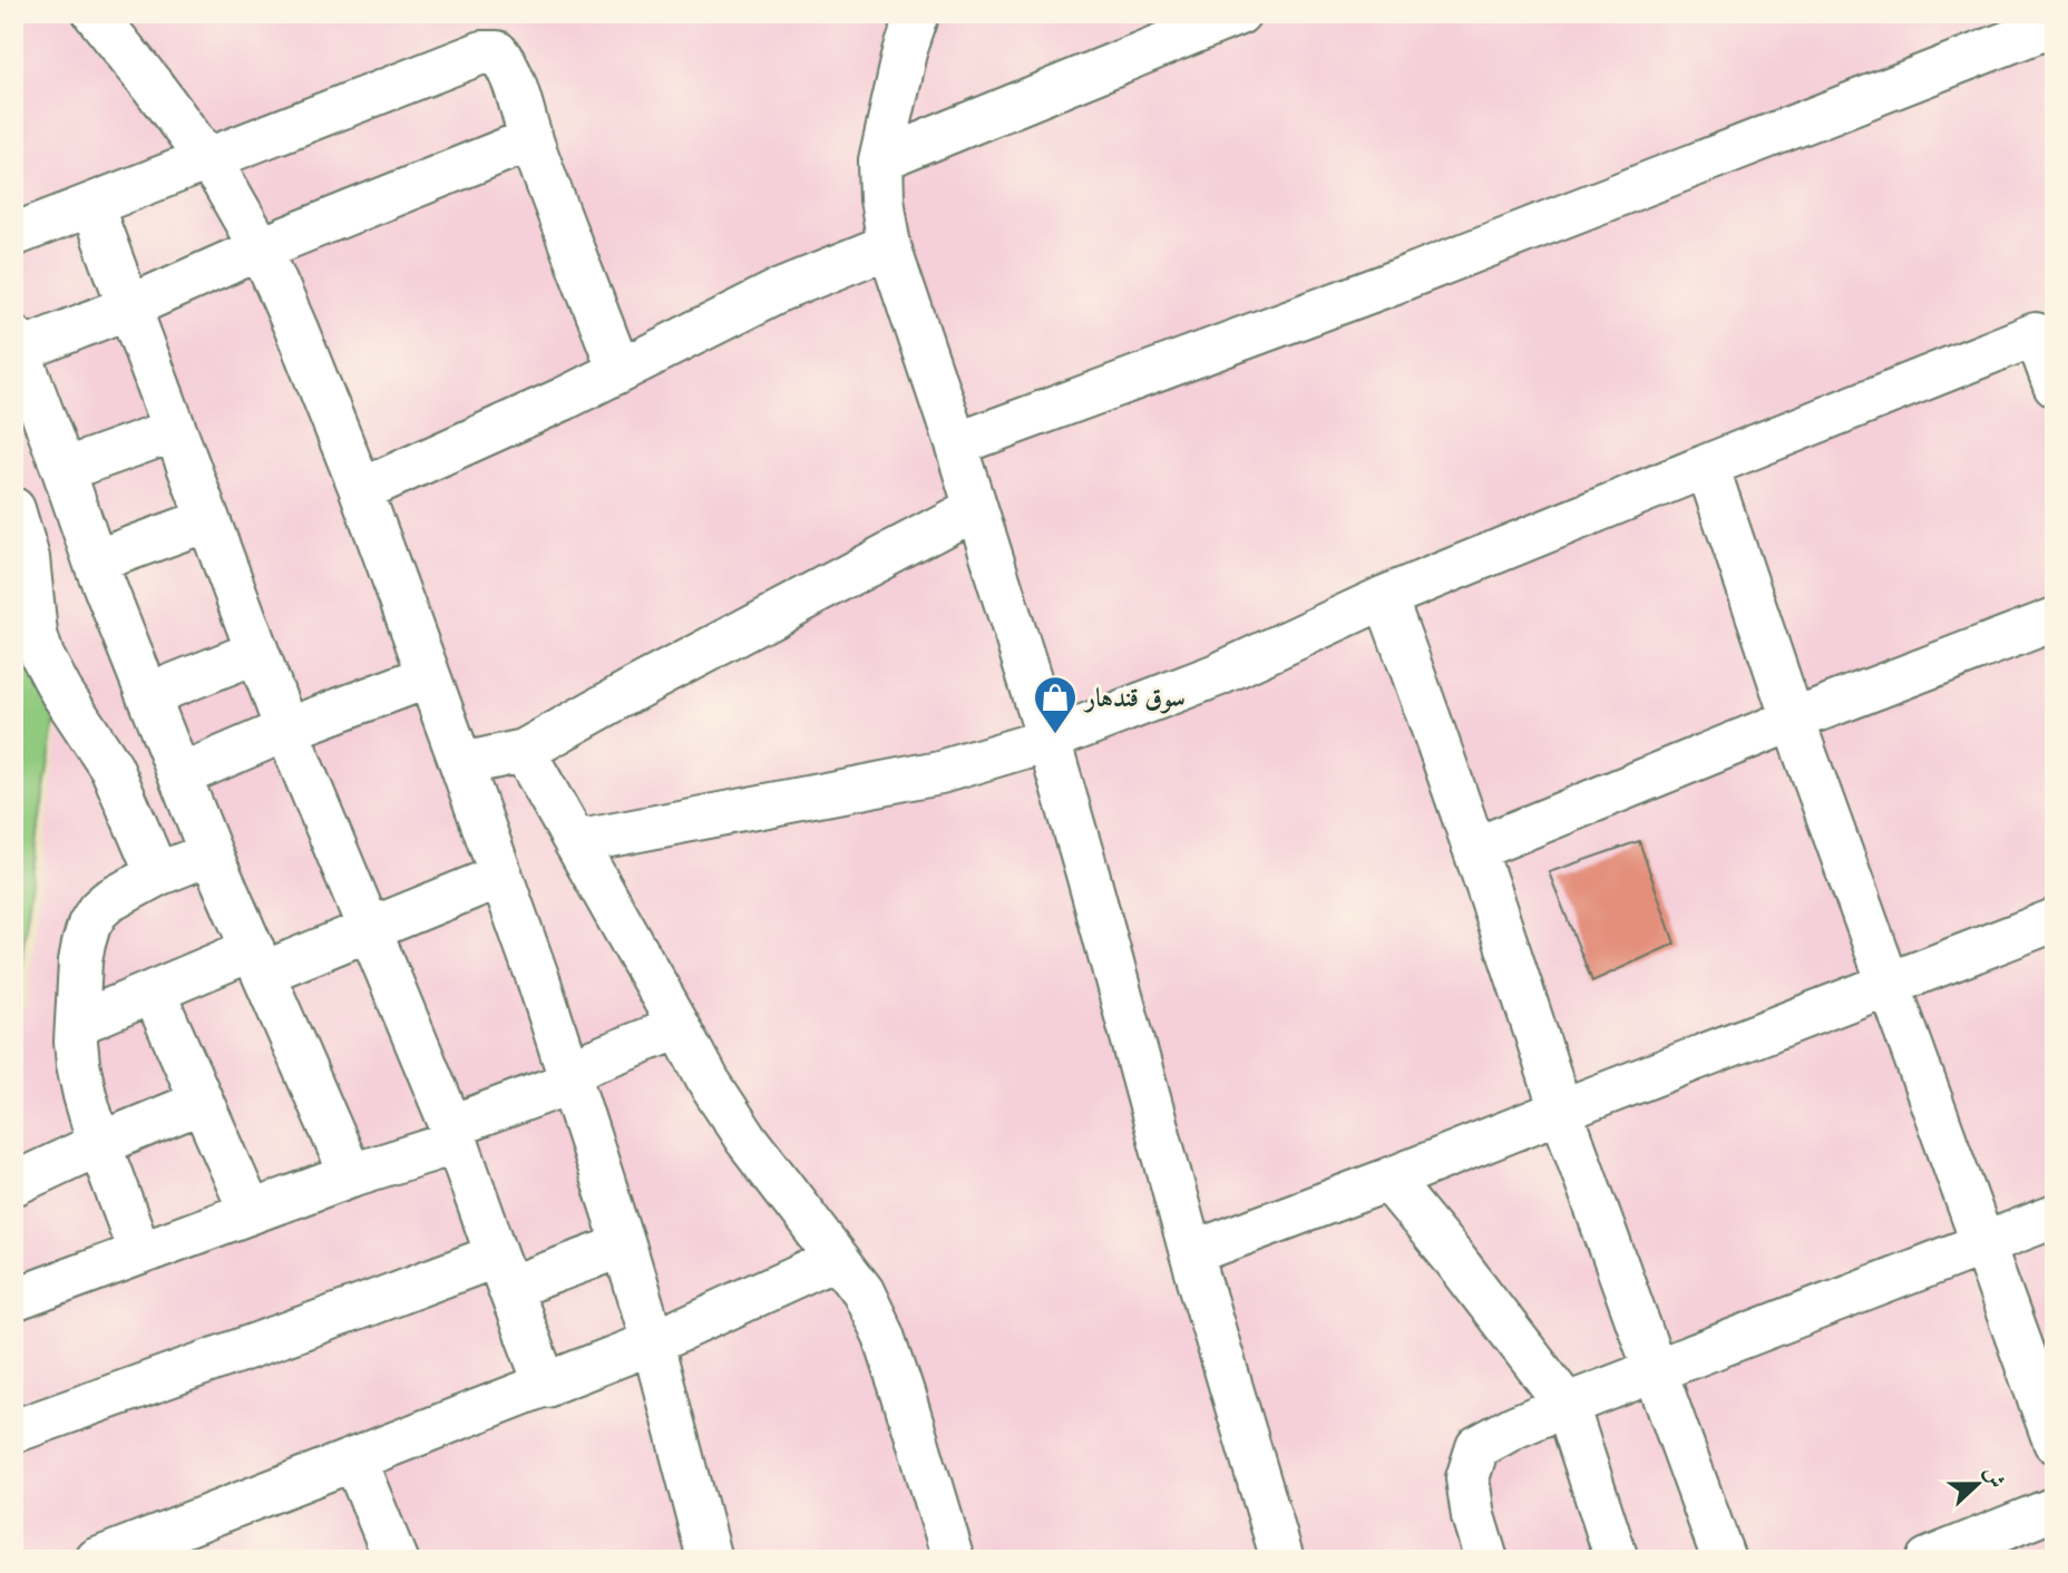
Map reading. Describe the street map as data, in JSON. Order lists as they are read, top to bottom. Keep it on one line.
{"places":{"shop":["سوق قندهار"]},"north":"right"}
